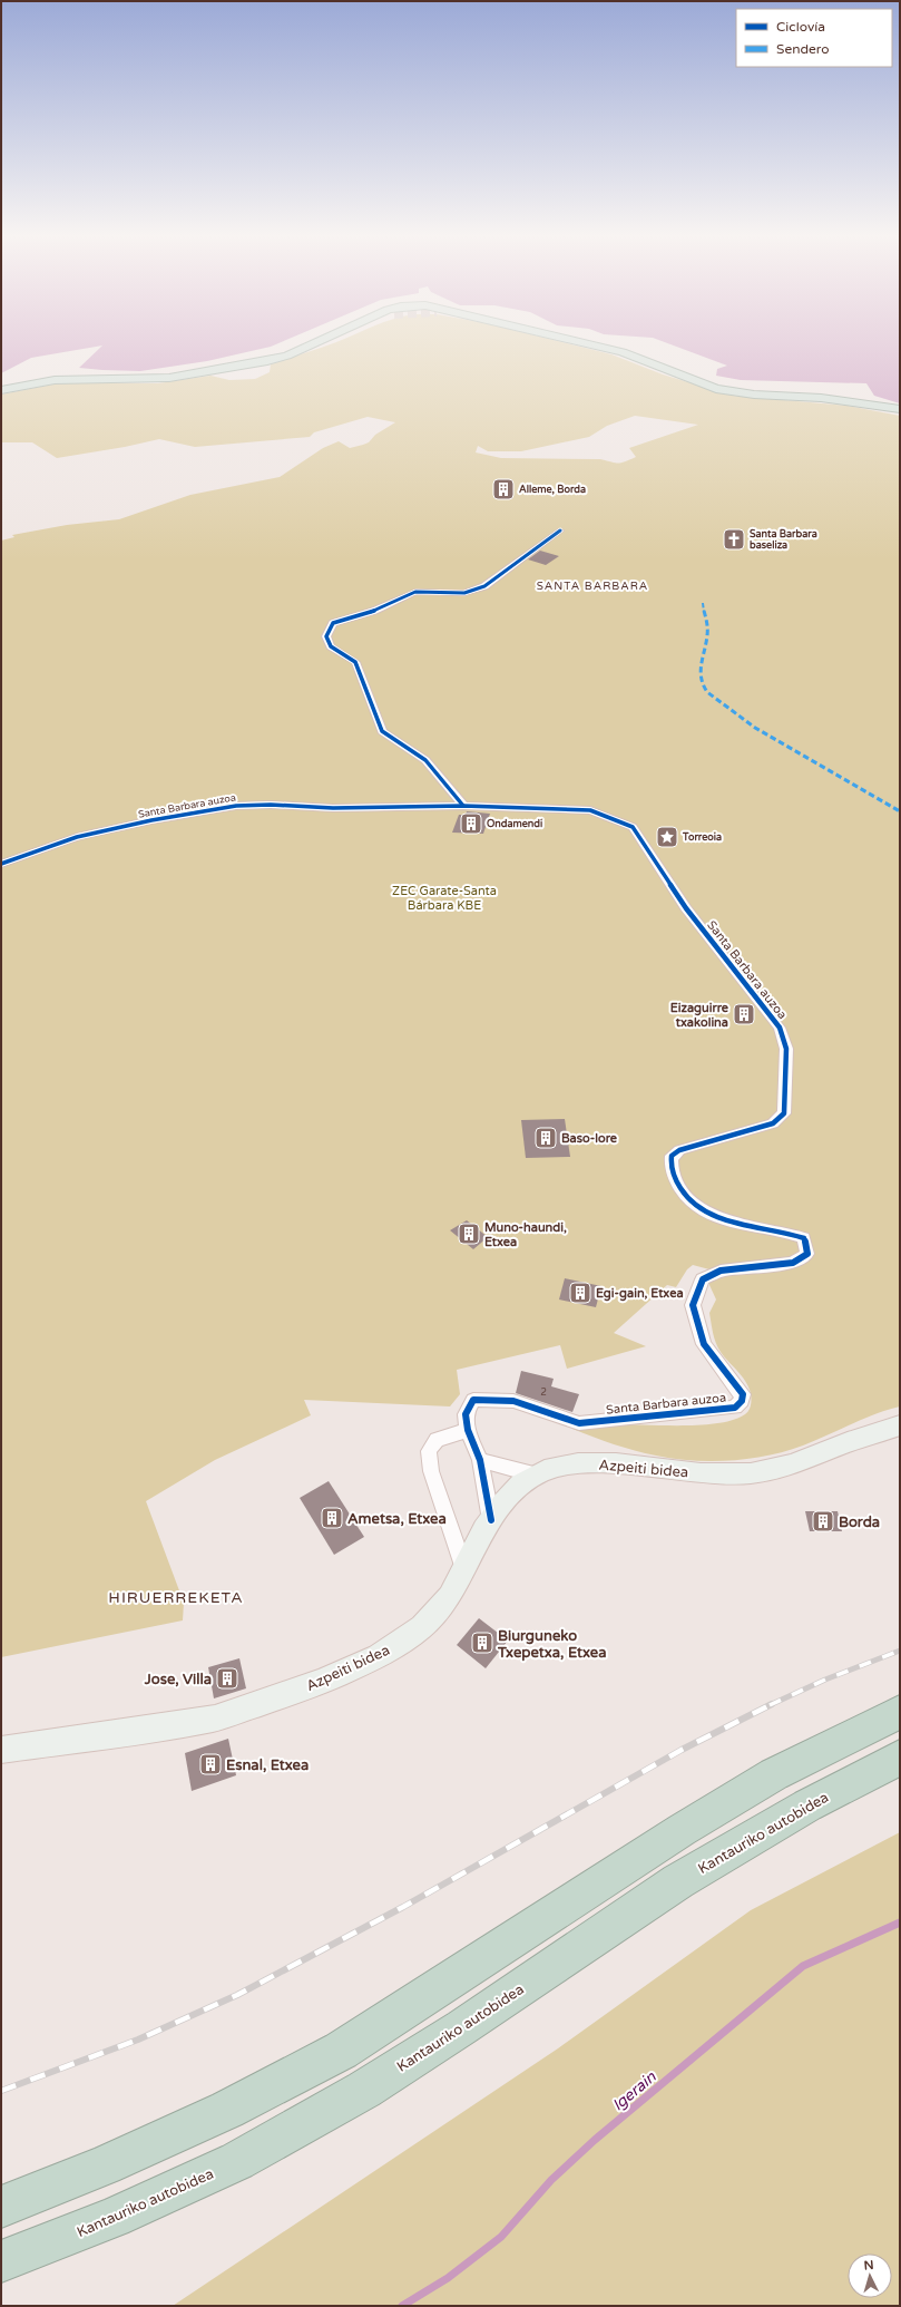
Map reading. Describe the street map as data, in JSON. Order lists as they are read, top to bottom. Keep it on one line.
{"streets":{"highway":["Kantauriko autobidea"],"main road":["Azpeiti bidea"],"street":["Santa Barbara auzoa"]},"crossings":[["Santa Barbara auzoa","Azpeiti bidea"]],"districts":["SANTA BARBARA","HIRUERREKETA"],"water":["Igerain"],"parks":["ZEC Garate-Santa Bárbara KBE"],"places":{"building":["Alleme, Borda","Ondamendi","Eizaguirre txakolina","Baso-lore","Muno-haundi, Etxea","Egi-gain, Etxea","Ametsa, Etxea","Borda","Biurguneko Txepetxa, Etxea","Jose, Villa","Esnal, Etxea"],"church":["Santa Barbara baseliza"],"place":["Torreoia"]},"house_numbers":["2"],"legend":["Ciclovía","Sendero"],"north":"top"}
